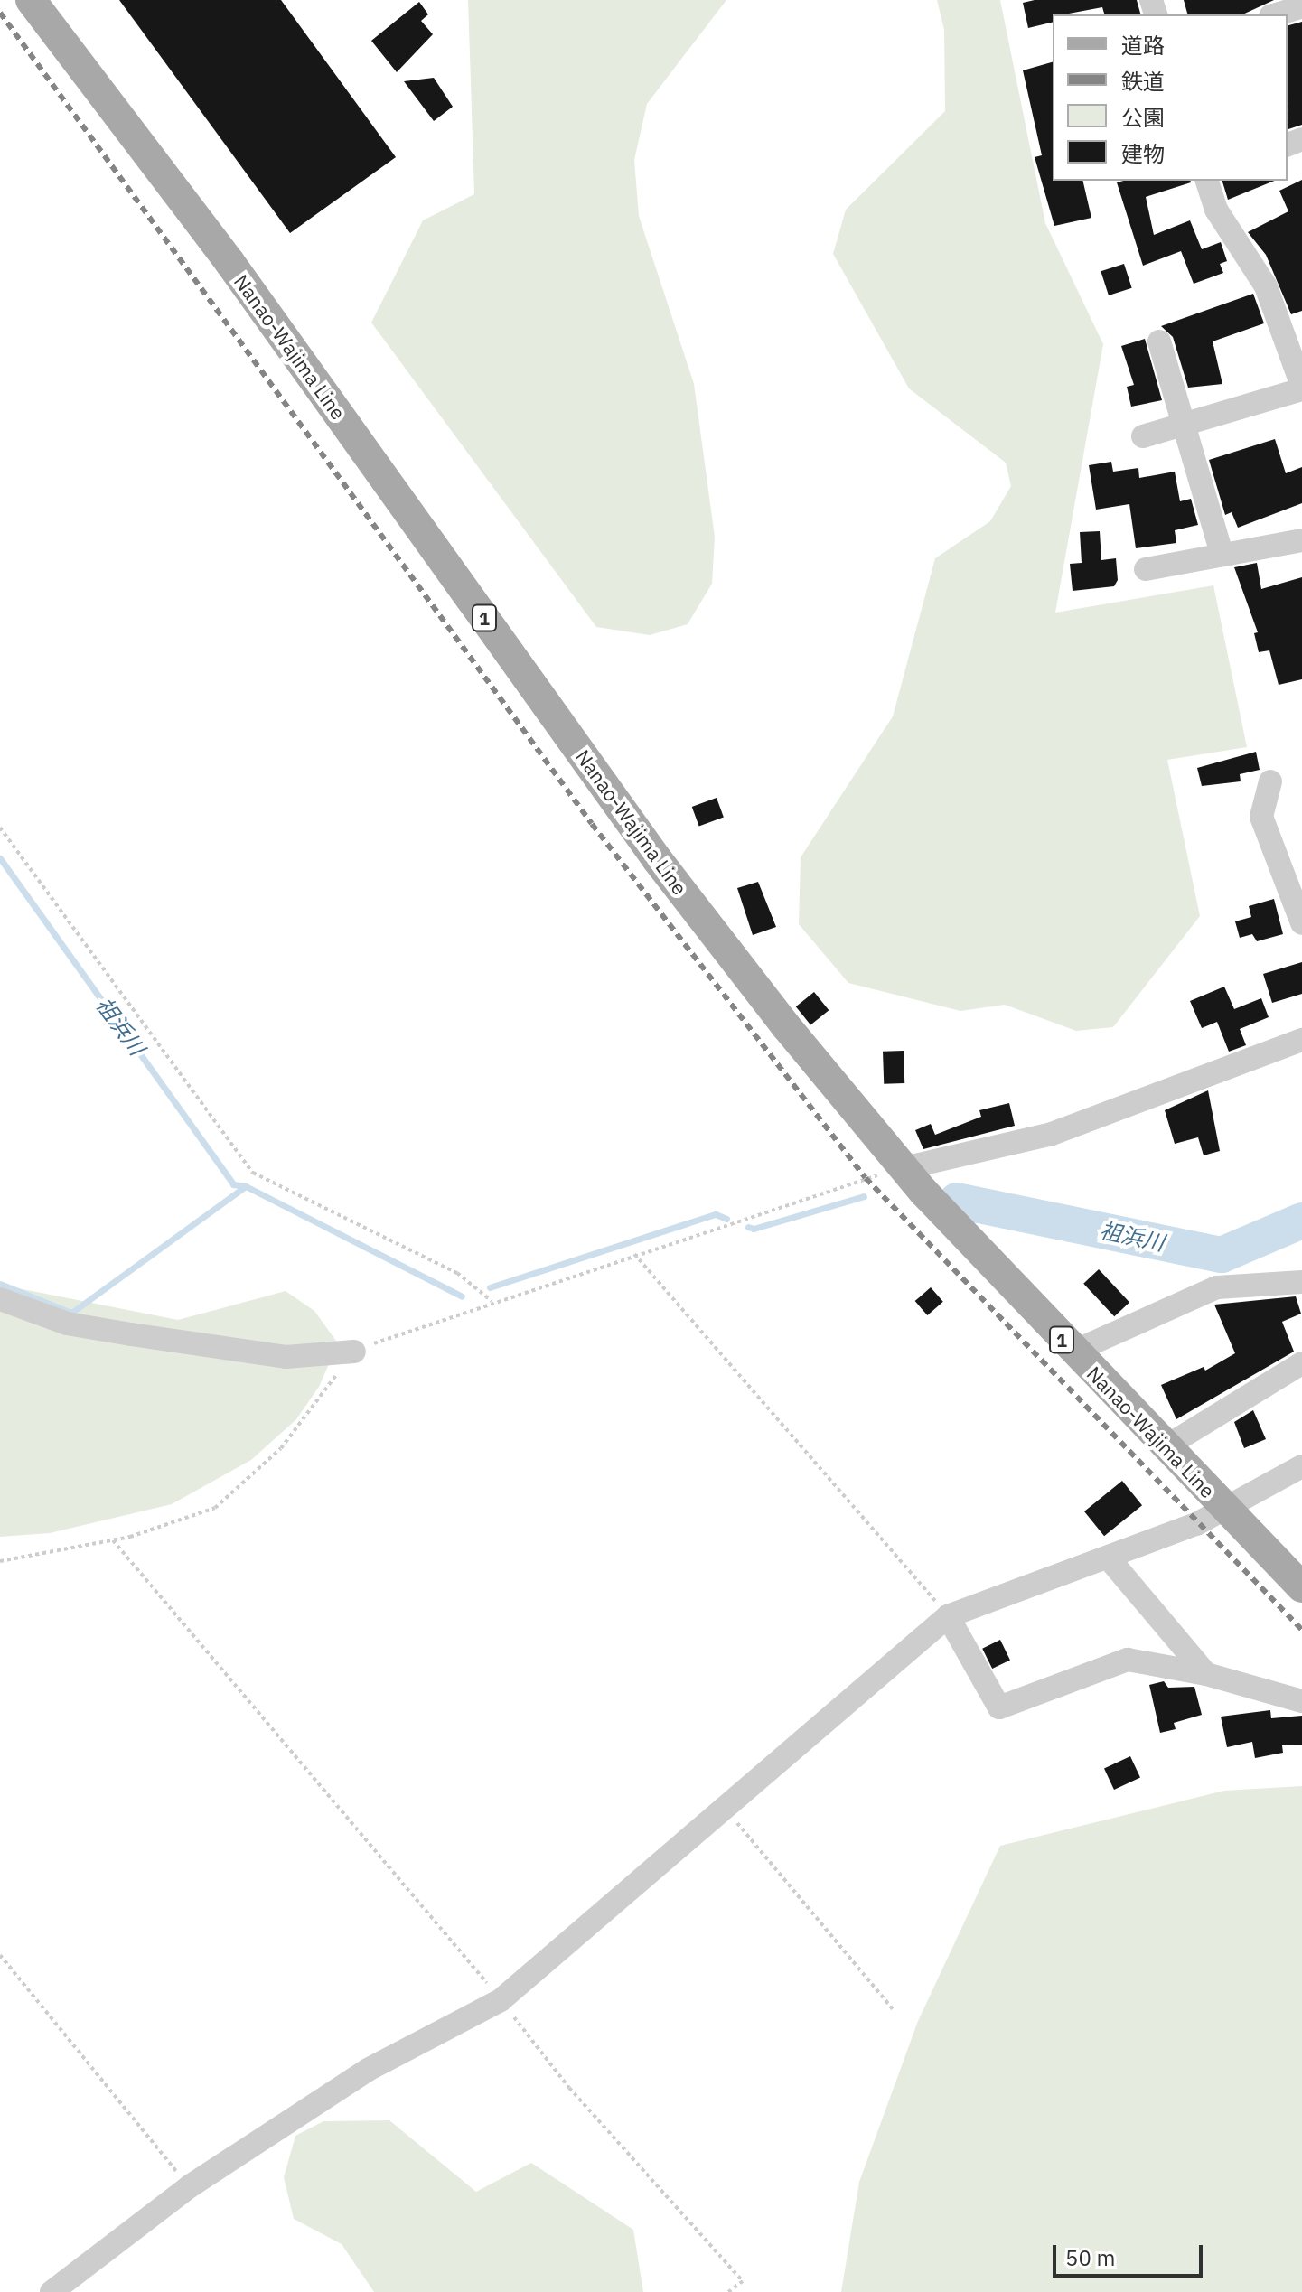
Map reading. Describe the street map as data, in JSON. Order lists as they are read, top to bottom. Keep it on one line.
{"streets":{"main road":["Nanao-Wajima Line","1"]},"water":["祖浜川"],"legend":["道路","鉄道","公園","建物"],"scale_bar":"50 m"}
